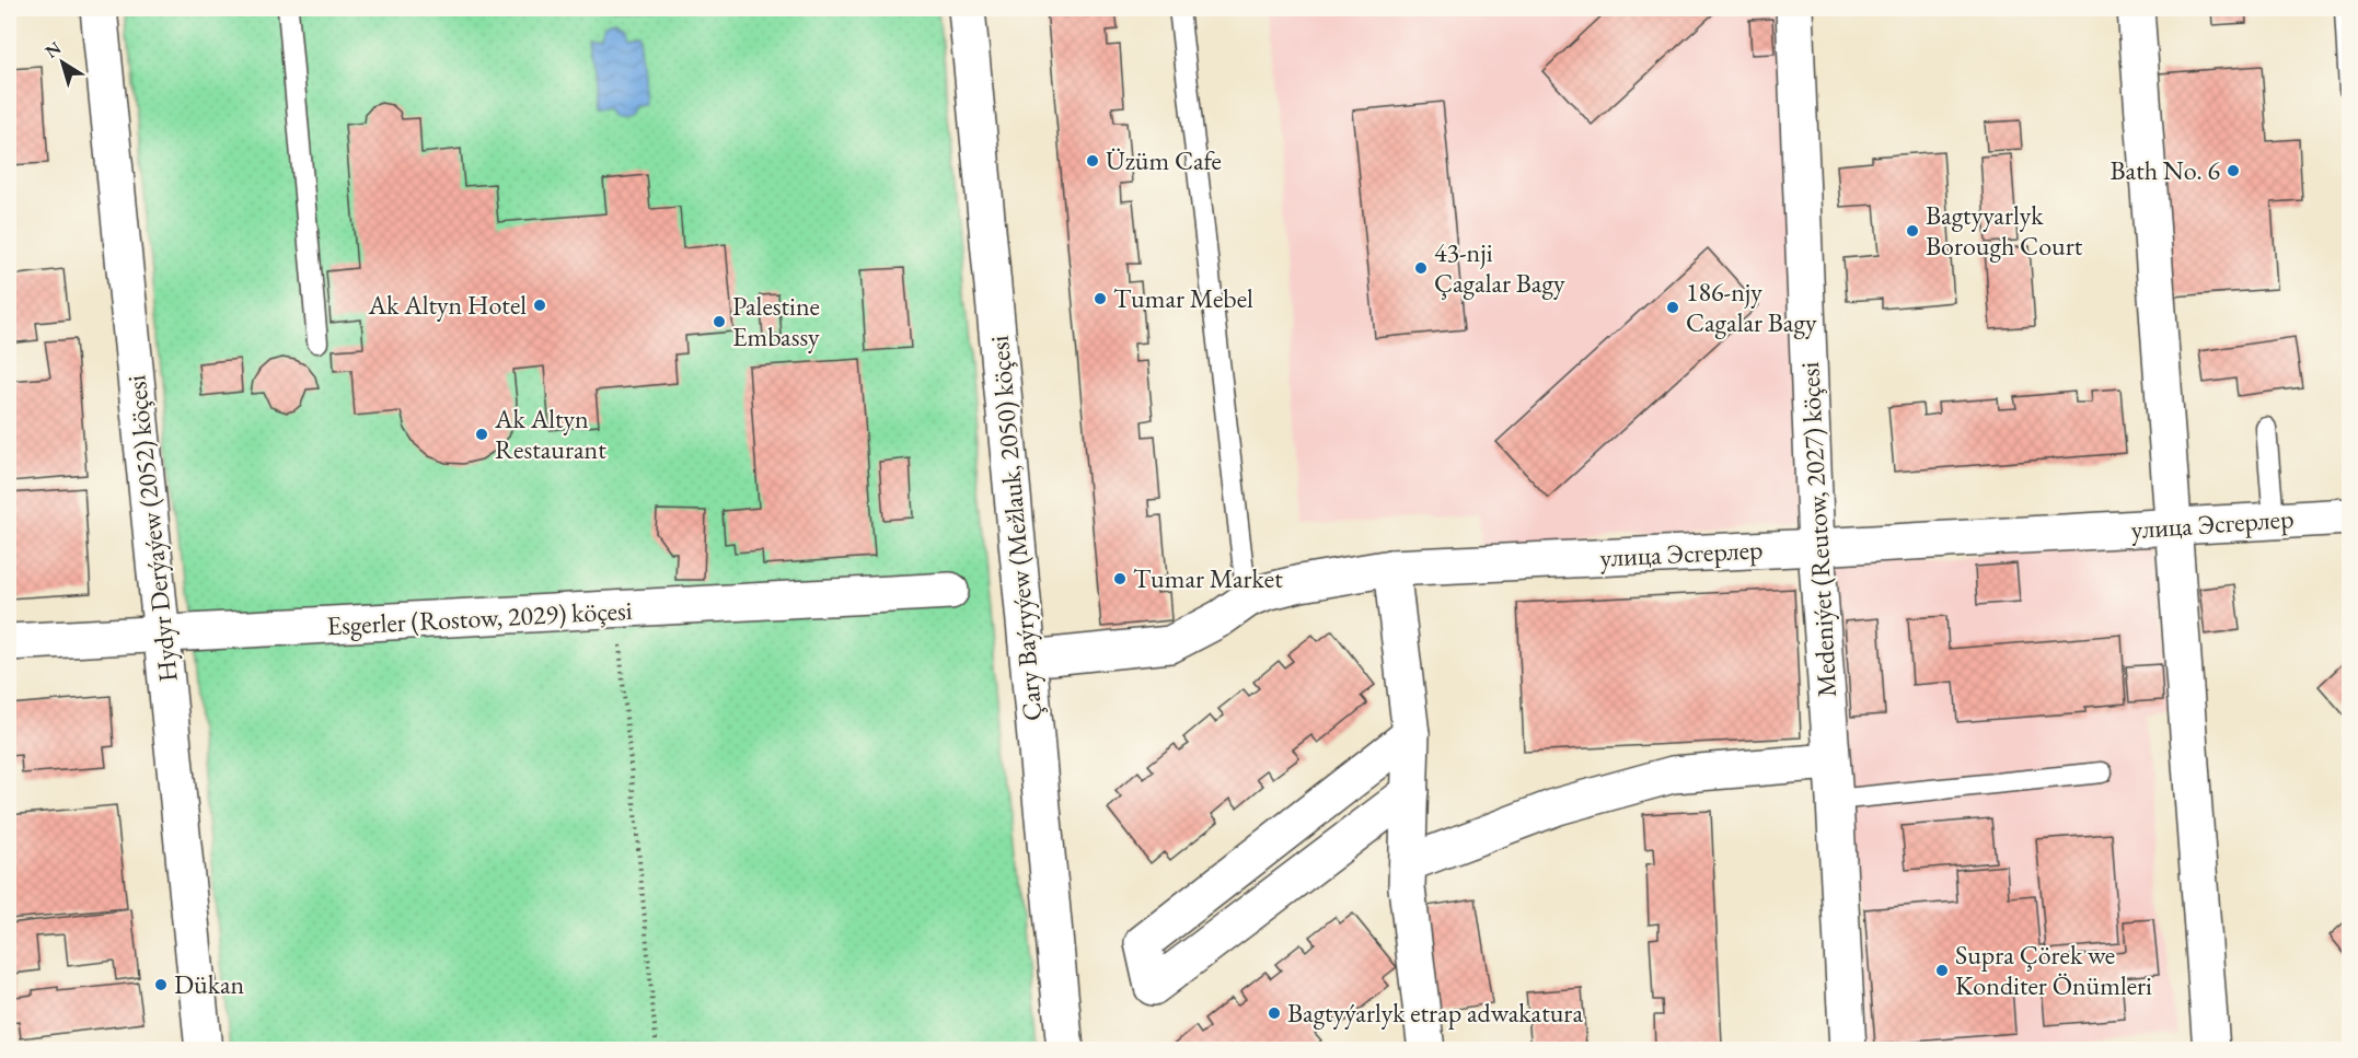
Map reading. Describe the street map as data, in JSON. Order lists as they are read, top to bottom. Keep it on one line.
{"streets":{"street":["улица Эсгерлер","Hydyr Derýaýew (2052) köçesi","Çary Baýryýew (Mežlauk, 2050) köçesi","Medeniýet (Reutow, 2027) köçesi","Esgerler (Rostow, 2029) köçesi"]},"crossings":[["улица Эсгерлер","Çary Baýryýew (Mežlauk, 2050) köçesi"],["улица Эсгерлер","Medeniýet (Reutow, 2027) köçesi"],["Hydyr Derýaýew (2052) köçesi","Esgerler (Rostow, 2029) köçesi"]],"places":["Üzüm Cafe","Bath No. 6","Bagtyyarlyk Borough Court","43-nji Çagalar Bagy","Tumar Mebel","Ak Altyn Hotel","186-njy Cagalar Bagy","Palestine Embassy","Ak Altyn Restaurant","Tumar Market","Supra Çörek we Konditer Önümleri","Dükan","Bagtyýarlyk etrap adwakatura"],"north":"top left"}
